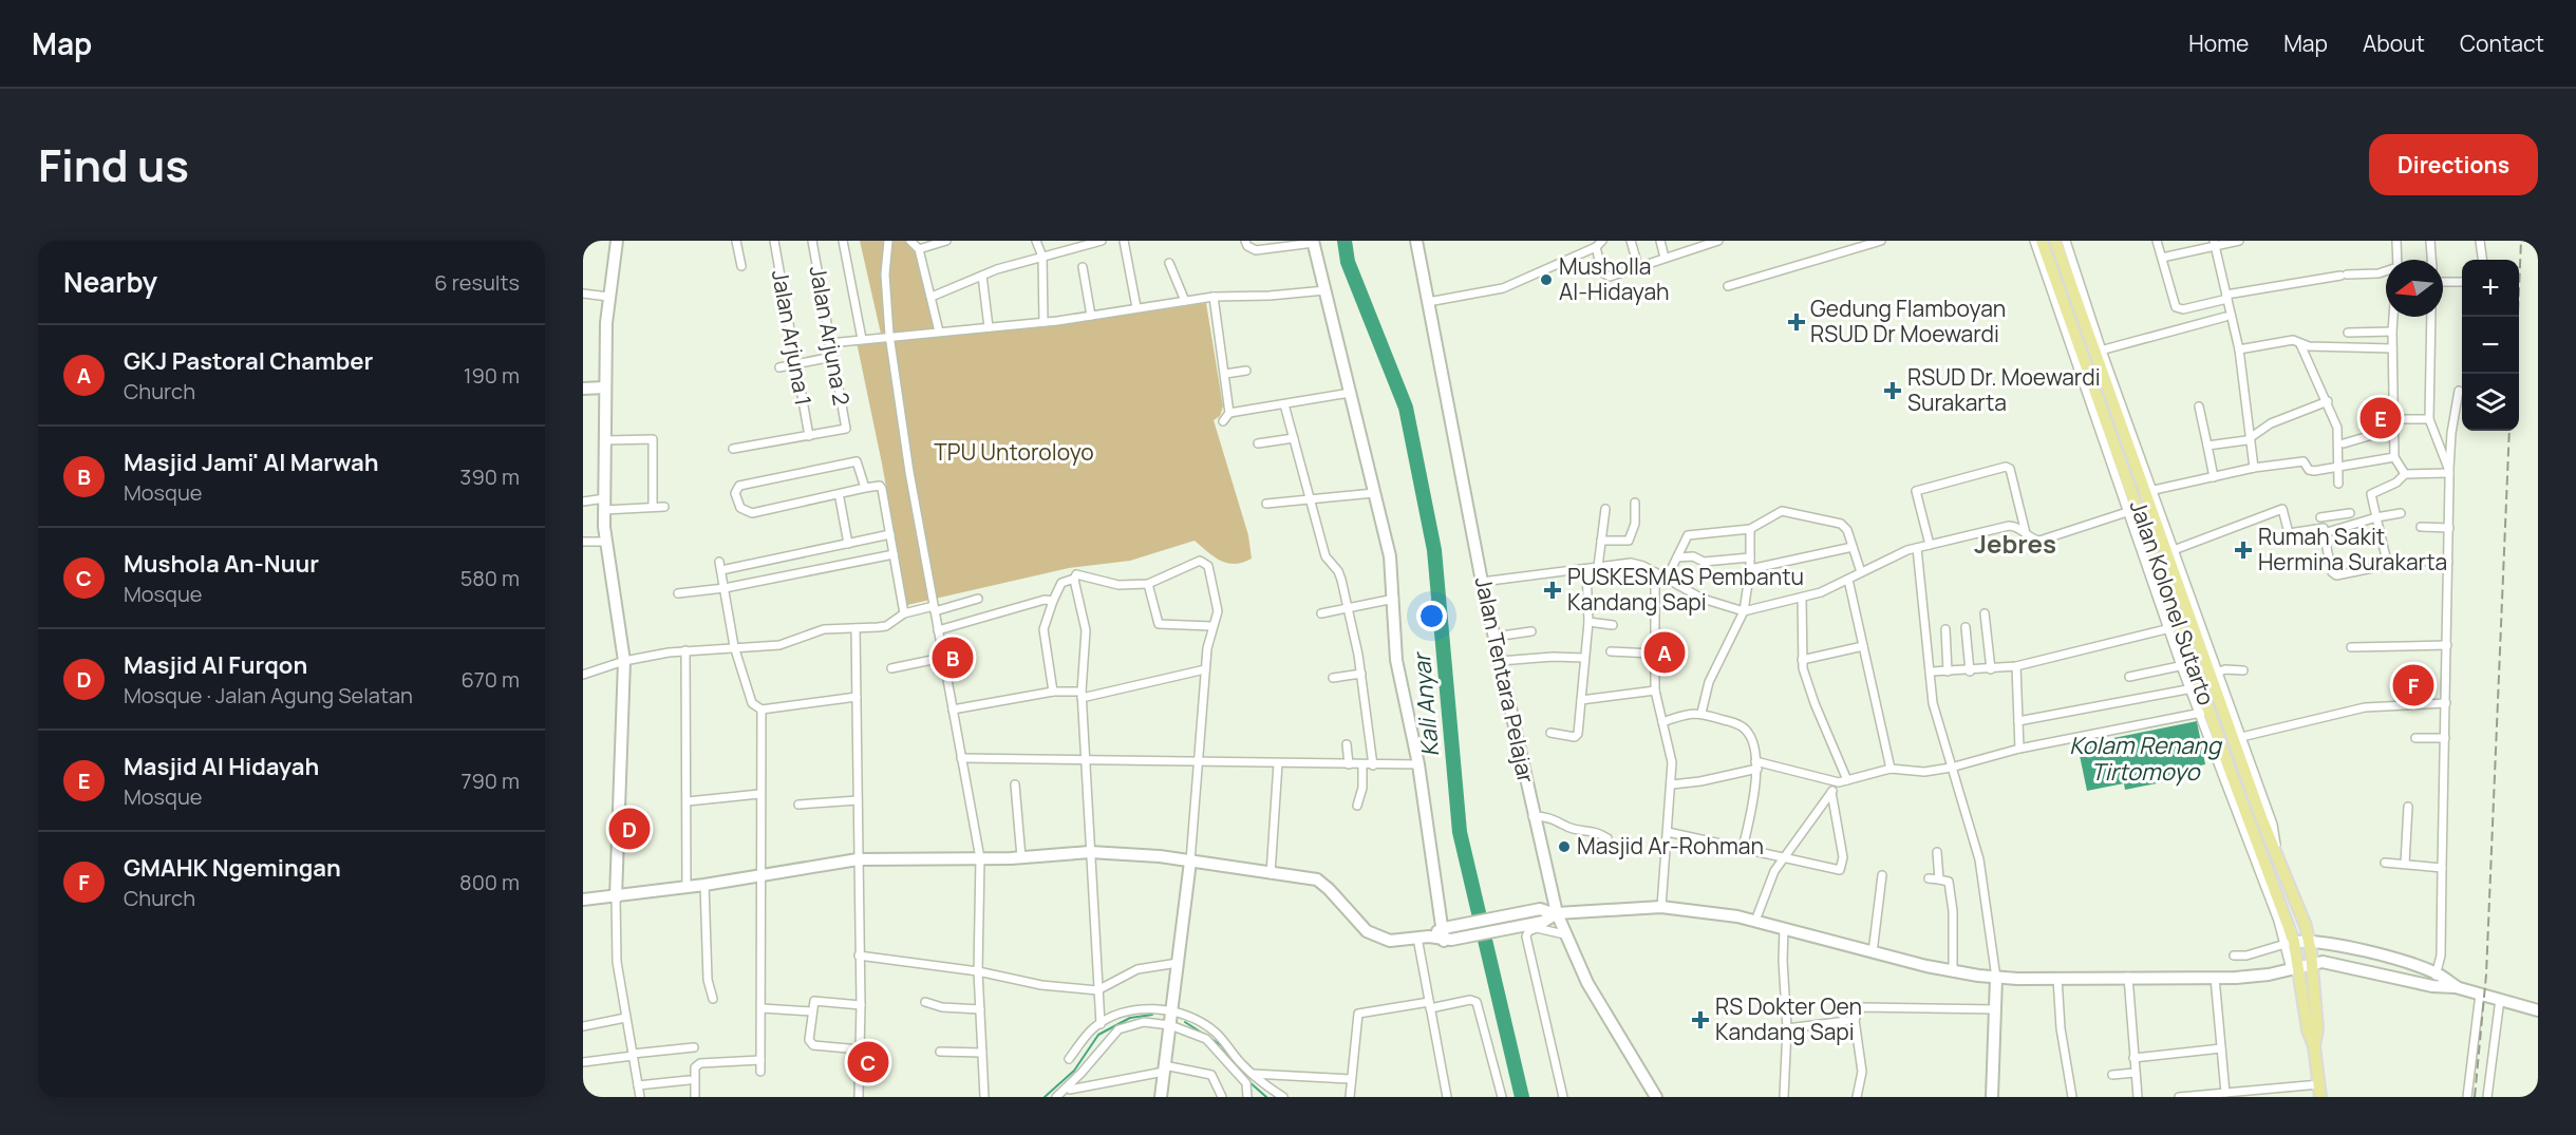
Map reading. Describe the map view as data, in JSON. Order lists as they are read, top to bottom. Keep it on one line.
{"streets":{"main road":["Jalan Kolonel Sutarto","Jalan Tentara Pelajar"],"street":["Jalan Arjuna 2","Jalan Arjuna 1"]},"crossings":[["Jalan Arjuna 2","Jalan Arjuna 1"]],"districts":["Jebres"],"water":["Kali Anyar","Kolam Renang Tirtomoyo"],"parks":["TPU Untoroloyo"],"places":{"other":["Musholla Al-Hidayah","Masjid Ar-Rohman"],"health":["Gedung Flamboyan RSUD Dr Moewardi","RSUD Dr. Moewardi Surakarta","Rumah Sakit Hermina Surakarta","PUSKESMAS Pembantu Kandang Sapi","RS Dokter Oen Kandang Sapi"]},"north":"left","page":{"header":"Map","nav":["Home","Map","About","Contact"],"title":"Find us","buttons":"Directions","heading":["Nearby","6 results"],"map_buttons":["+","−"],"list":[{"mark":"A","name":"GKJ Pastoral Chamber","note":"Church","value":"190 m"},{"mark":"B","name":"Masjid Jami' Al Marwah","note":"Mosque","value":"390 m"},{"mark":"C","name":"Mushola An-Nuur","note":"Mosque","value":"580 m"},{"mark":"D","name":"Masjid Al Furqon","note":"Mosque · Jalan Agung Selatan","value":"670 m"},{"mark":"E","name":"Masjid Al Hidayah","note":"Mosque","value":"790 m"},{"mark":"F","name":"GMAHK Ngemingan","note":"Church","value":"800 m"}],"pins":["E","A","B","F","D","C"]}}
